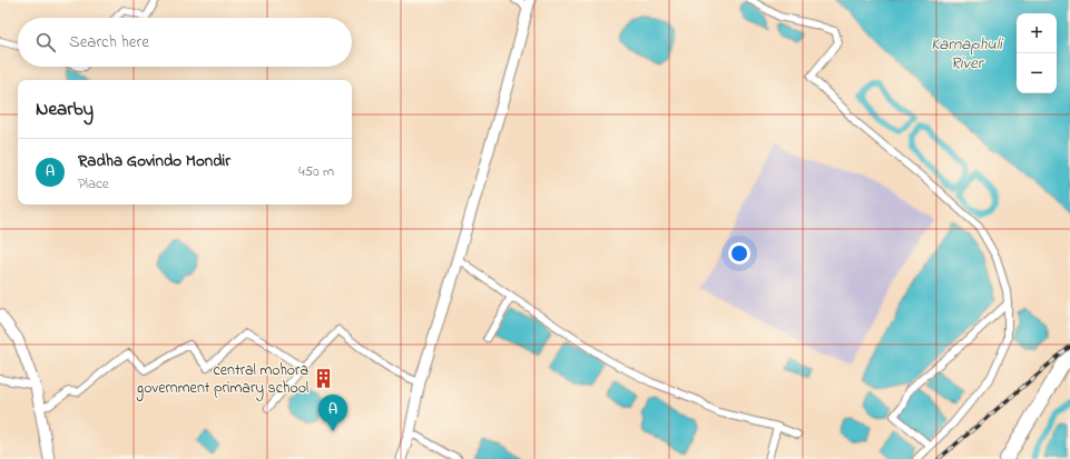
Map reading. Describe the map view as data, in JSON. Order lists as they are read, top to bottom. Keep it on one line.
{"water":["Karnaphuli River"],"places":{"building":["central mohora government primary school"]},"page":{"map_buttons":["+","−"],"search":"Search here","heading":"Nearby","list":[{"mark":"A","name":"Radha Govindo Mondir","note":"Place","value":"450 m"}],"pins":"A"}}
